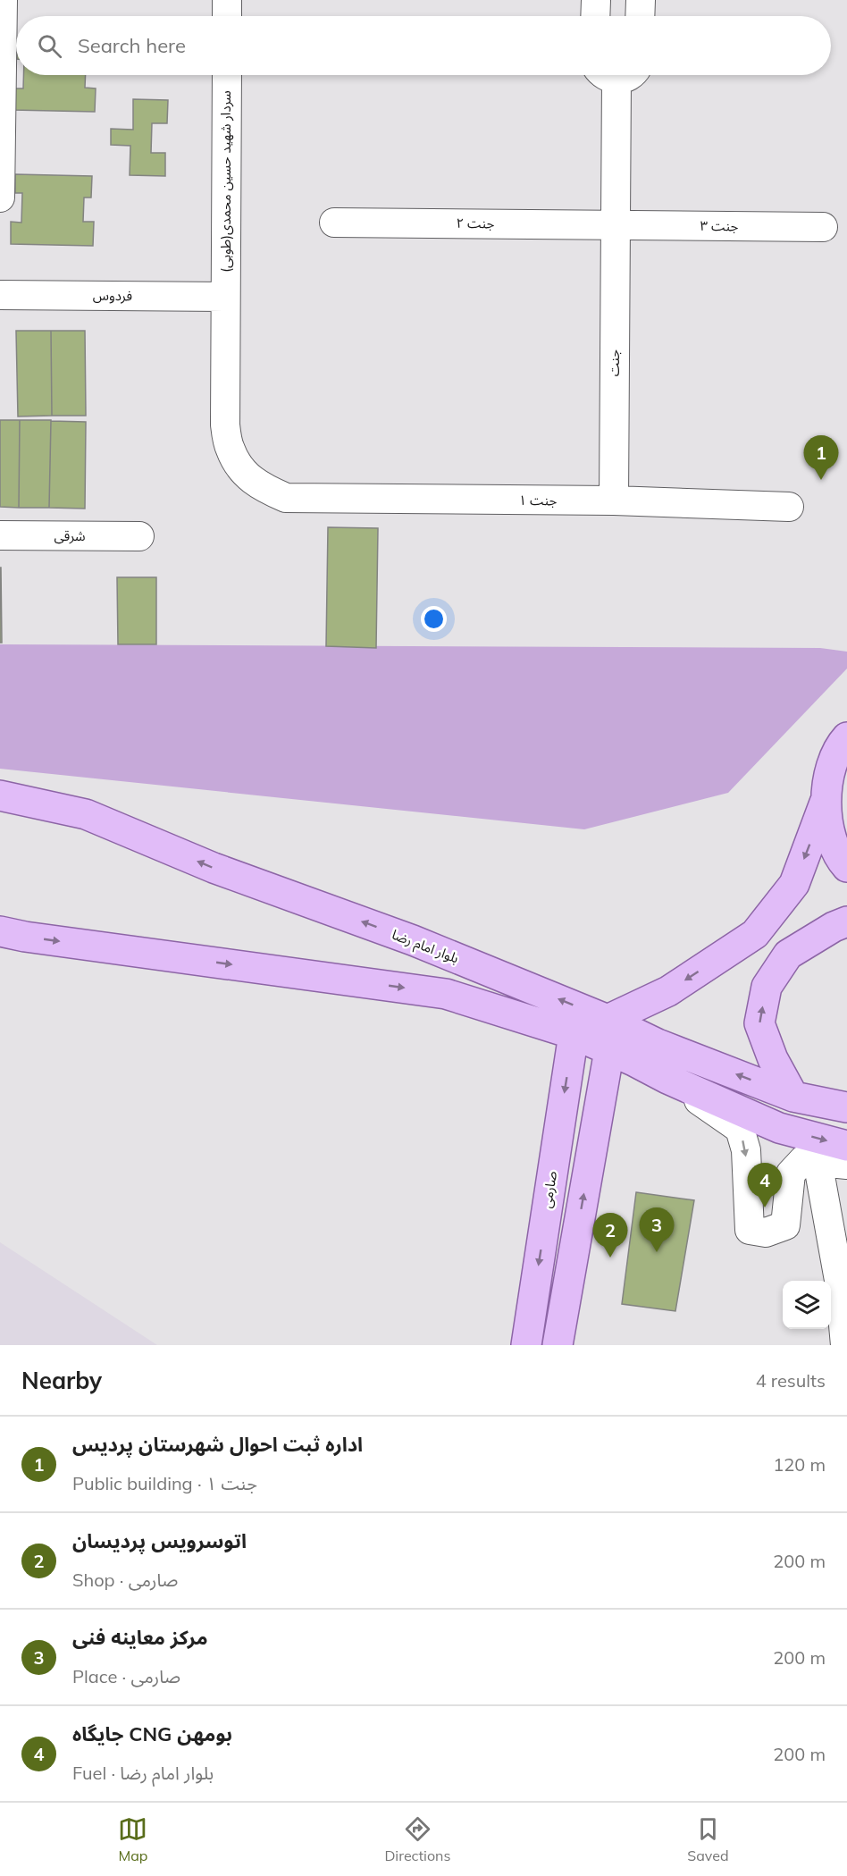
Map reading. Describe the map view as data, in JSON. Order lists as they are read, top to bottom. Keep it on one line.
{"streets":{"main road":["بلوار امام رضا","صارمی"],"street":["سردار شهید حسین محمدی(طوبی)","جنت ۲","جنت ۳","فردوس","جنت","جنت ۱","شرقی"]},"crossings":[["سردار شهید حسین محمدی(طوبی)","فردوس"],["سردار شهید حسین محمدی(طوبی)","جنت ۱"],["جنت ۲","جنت ۳"],["جنت ۲","جنت"],["جنت ۳","جنت"],["جنت","جنت ۱"]],"page":{"search":"Search here","pins":["1","4","3","2"],"heading":["Nearby","4 results"],"list":[{"mark":"1","name":"اداره ثبت احوال شهرستان پردیس","note":"Public building · جنت ۱","value":"120 m"},{"mark":"2","name":"اتوسرویس پردیسان","note":"Shop · صارمی","value":"200 m"},{"mark":"3","name":"مرکز معاینه فنی","note":"Place · صارمی","value":"200 m"},{"mark":"4","name":"جایگاه CNG بومهن","note":"Fuel · بلوار امام رضا","value":"200 m"}],"nav":["Map","Directions","Saved"]}}
